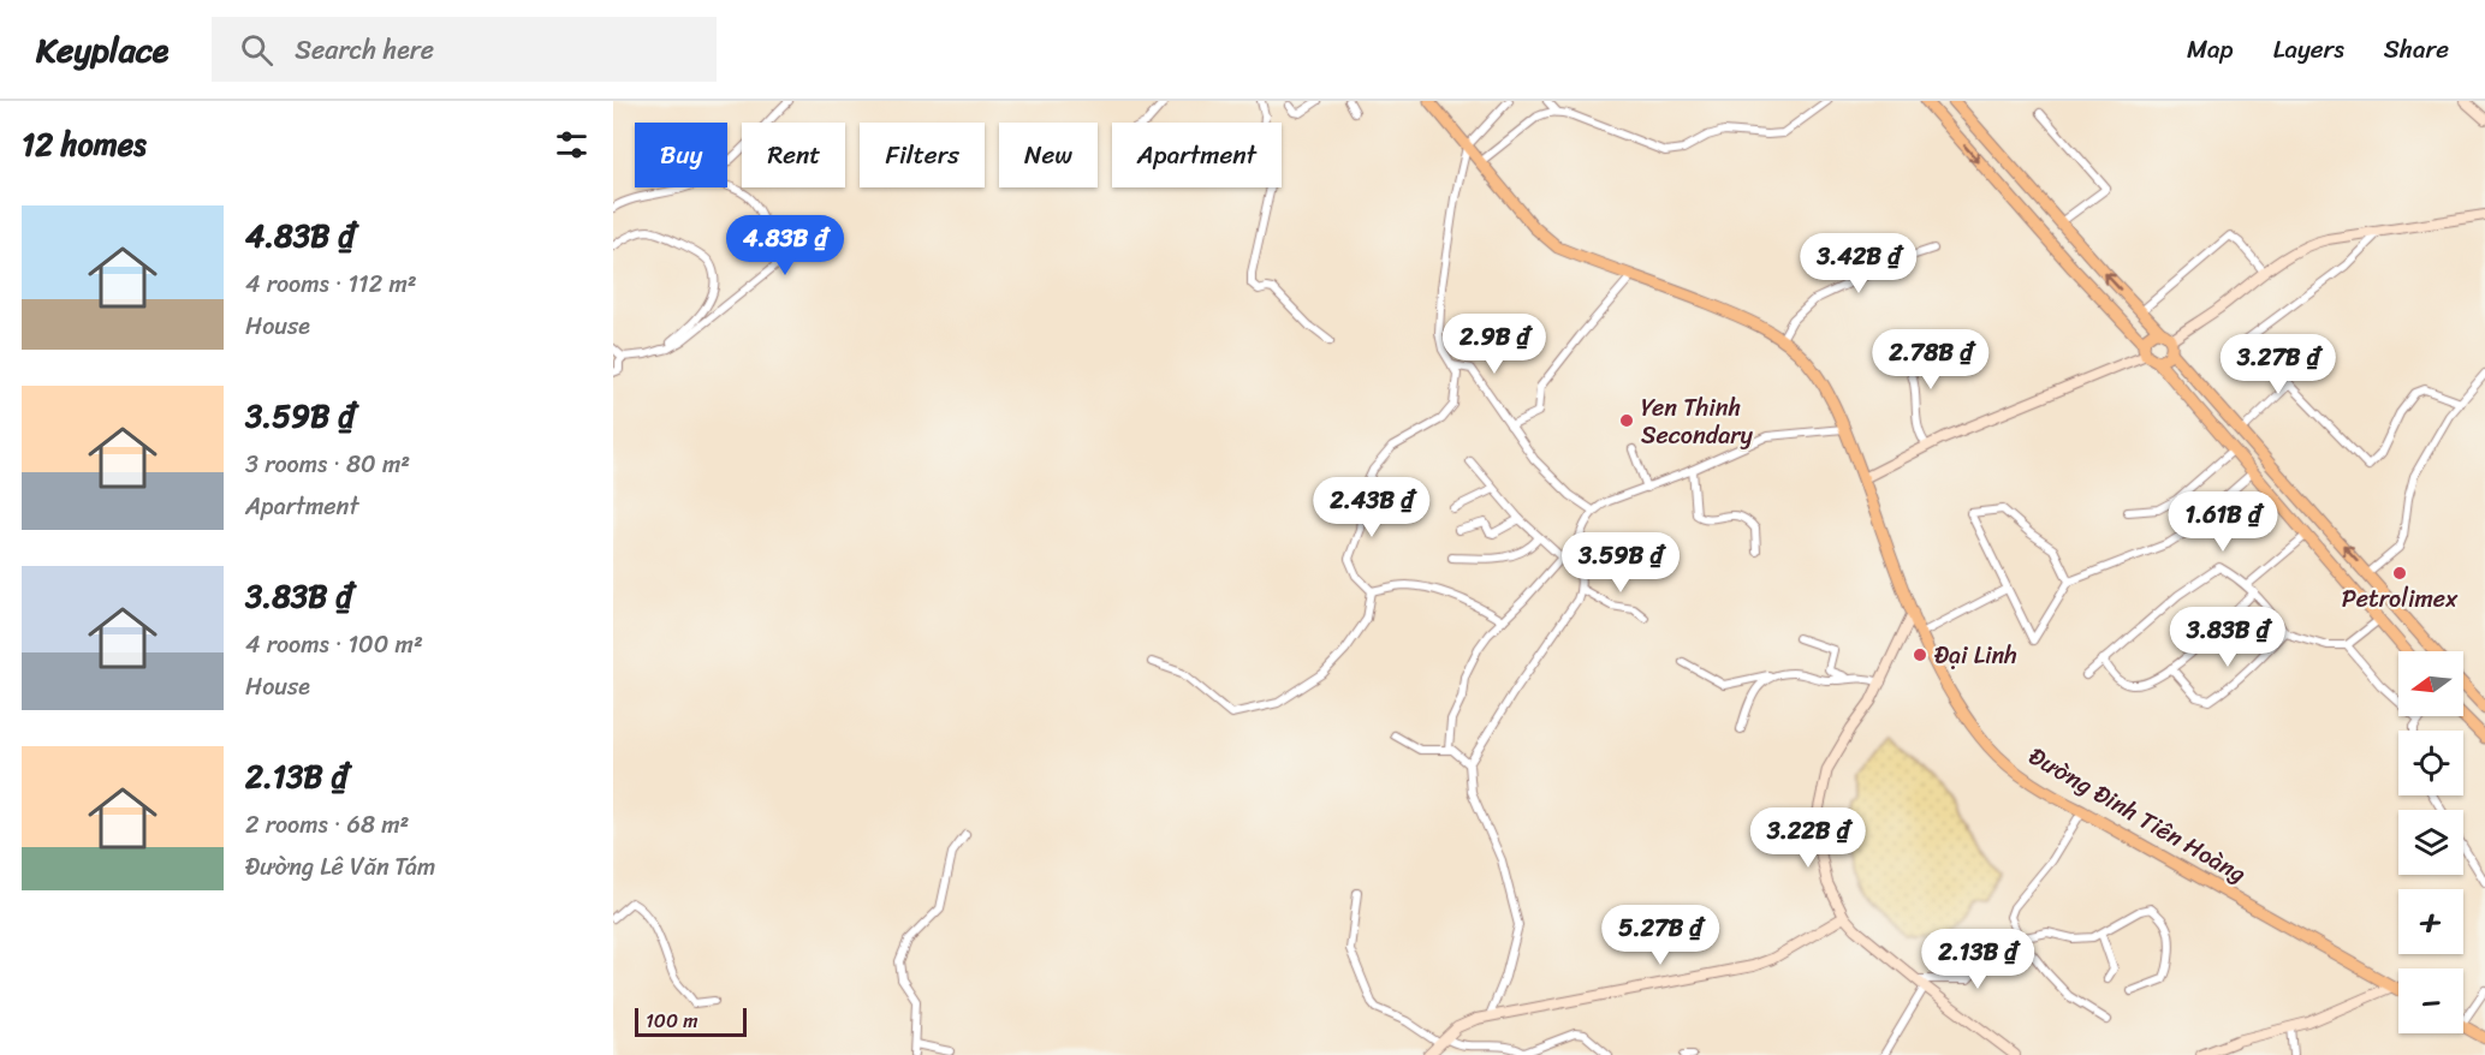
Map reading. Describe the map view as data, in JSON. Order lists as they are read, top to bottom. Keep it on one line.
{"streets":{"main road":["Đường Đinh Tiên Hoàng"]},"places":["Yen Thinh Secondary","Petrolimex","Đại Linh"],"scale_bar":"100 m","north":"left","page":{"header":"Keyplace","search":"Search here","nav":["Map","Layers","Share"],"heading":"12 homes","chip":["Buy","Rent","Filters","New","Apartment"],"list":[{"name":"4.83B ₫","note":"4 rooms · 112 m² · House"},{"name":"3.59B ₫","note":"3 rooms · 80 m² · Apartment"},{"name":"3.83B ₫","note":"4 rooms · 100 m² · House"},{"name":"2.13B ₫","note":"2 rooms · 68 m² · Đường Lê Văn Tám"}],"price":["4.83B ₫","3.42B ₫","2.9B ₫","2.78B ₫","3.27B ₫","2.43B ₫","1.61B ₫","3.59B ₫","3.83B ₫","3.22B ₫","5.27B ₫","2.13B ₫"],"map_buttons":["+","−"],"scale":"100 m"}}
